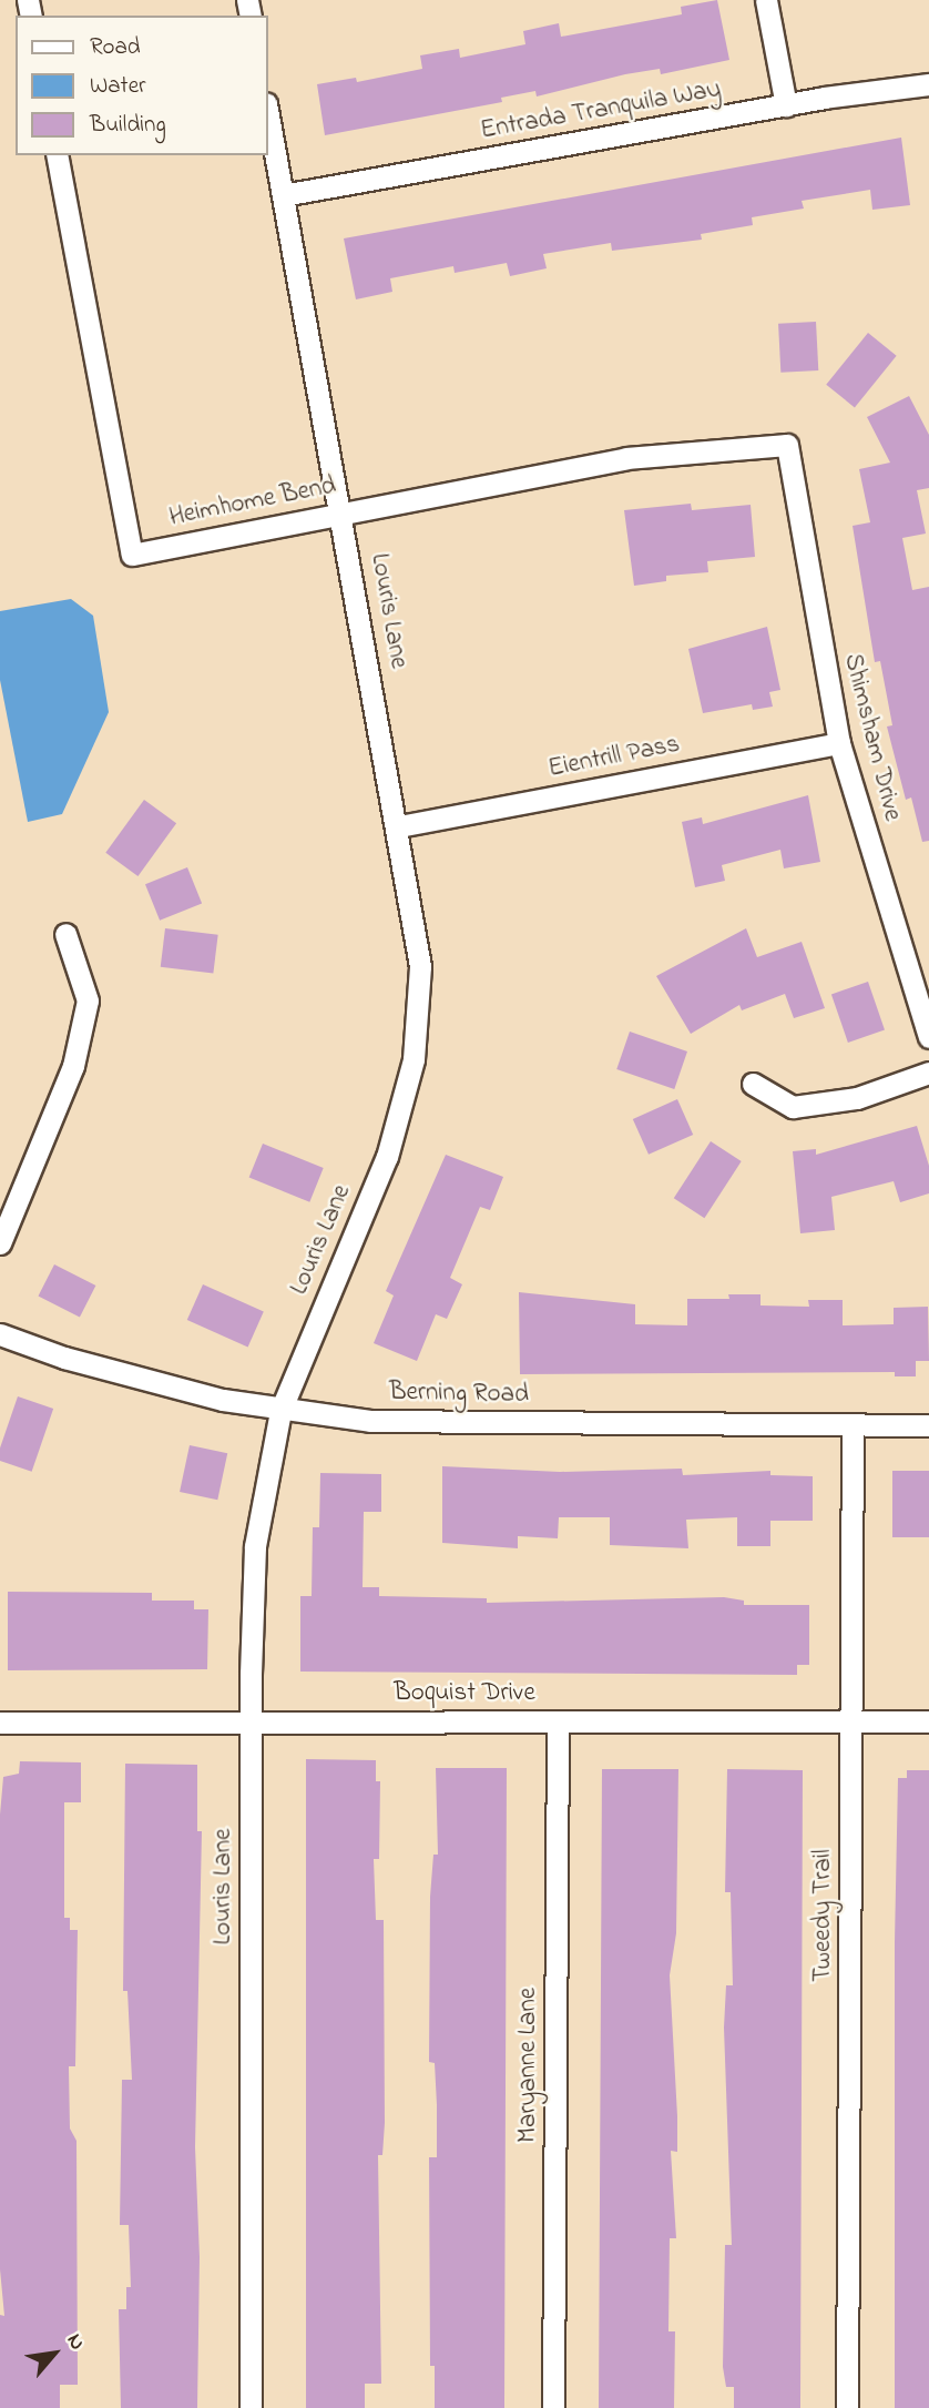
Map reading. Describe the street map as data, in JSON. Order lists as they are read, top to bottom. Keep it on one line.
{"streets":{"street":["Entrada Tranquila Way","Heimhome Bend","Louris Lane","Shimsham Drive","Eientrill Pass","Berning Road","Boquist Drive","Tweedy Trail","Maryanne Lane"]},"crossings":[["Entrada Tranquila Way","Louris Lane"],["Heimhome Bend","Louris Lane"],["Heimhome Bend","Shimsham Drive"],["Louris Lane","Eientrill Pass"],["Louris Lane","Berning Road"],["Louris Lane","Boquist Drive"],["Shimsham Drive","Eientrill Pass"],["Berning Road","Tweedy Trail"],["Boquist Drive","Tweedy Trail"],["Boquist Drive","Maryanne Lane"]],"legend":["Road","Water","Building"],"north":"top right"}
